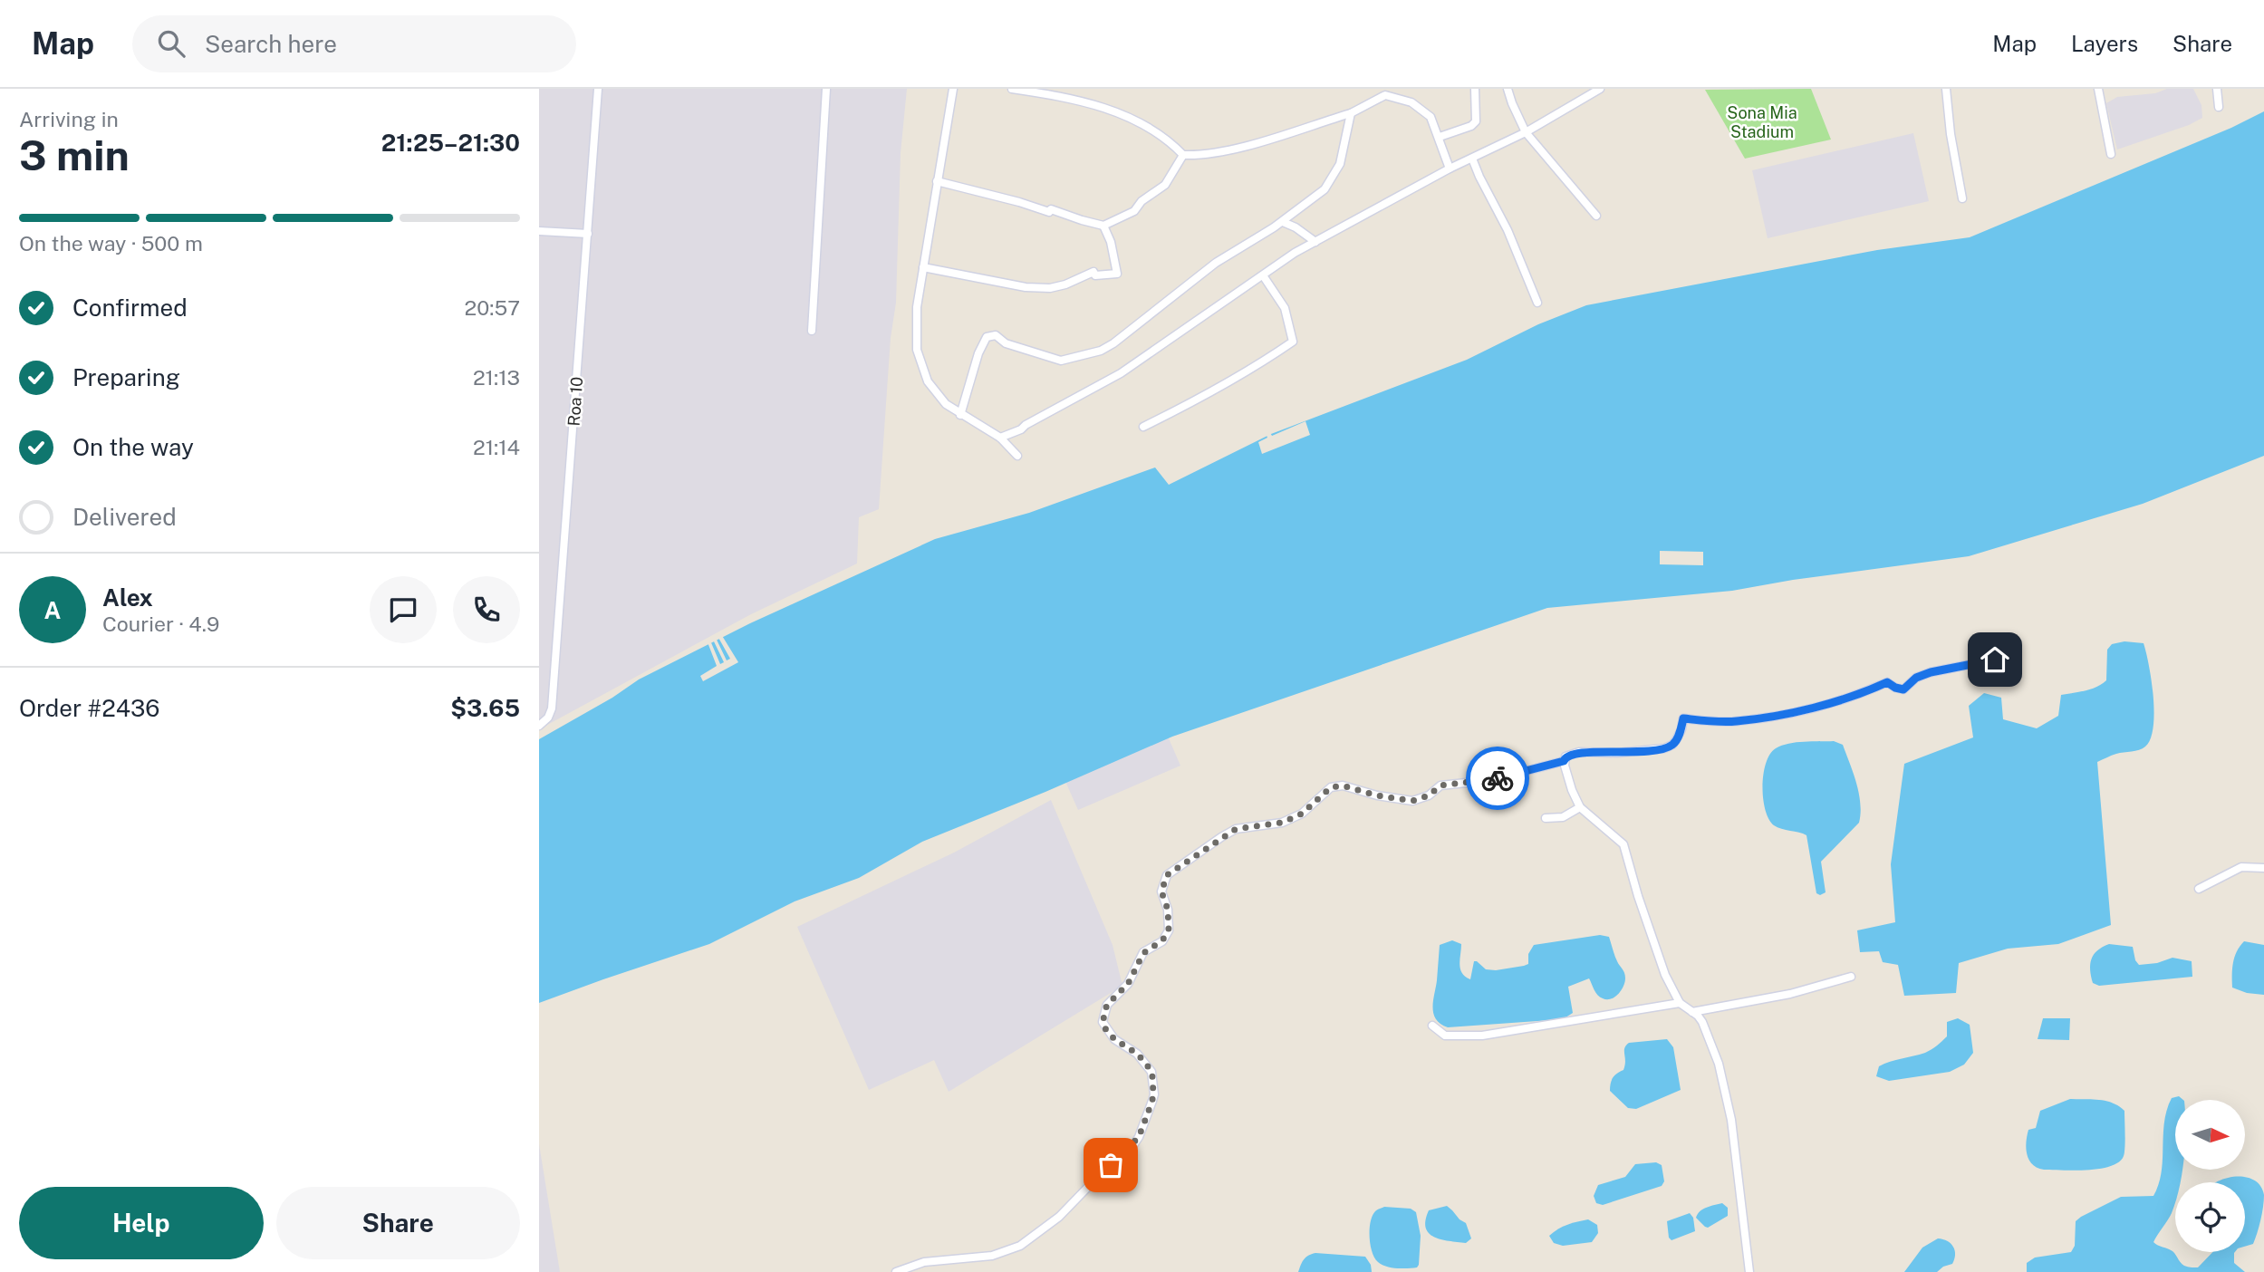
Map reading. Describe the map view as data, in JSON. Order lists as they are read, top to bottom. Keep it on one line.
{"streets":{"street":["Roa 10"]},"parks":["Sona Mia Stadium"],"north":"right","page":{"header":"Map","search":"Search here","nav":["Map","Layers","Share"],"heading":["3 min","Arriving in","21:25–21:30"],"panel":["Alex","Courier · 4.9","Order #2436","$3.65"],"bar":"On the way · 500 m","list":[["Confirmed","20:57"],["Preparing","21:13"],["On the way","21:14"],"Delivered"],"round":"A","buttons":["Help","Share"]}}
